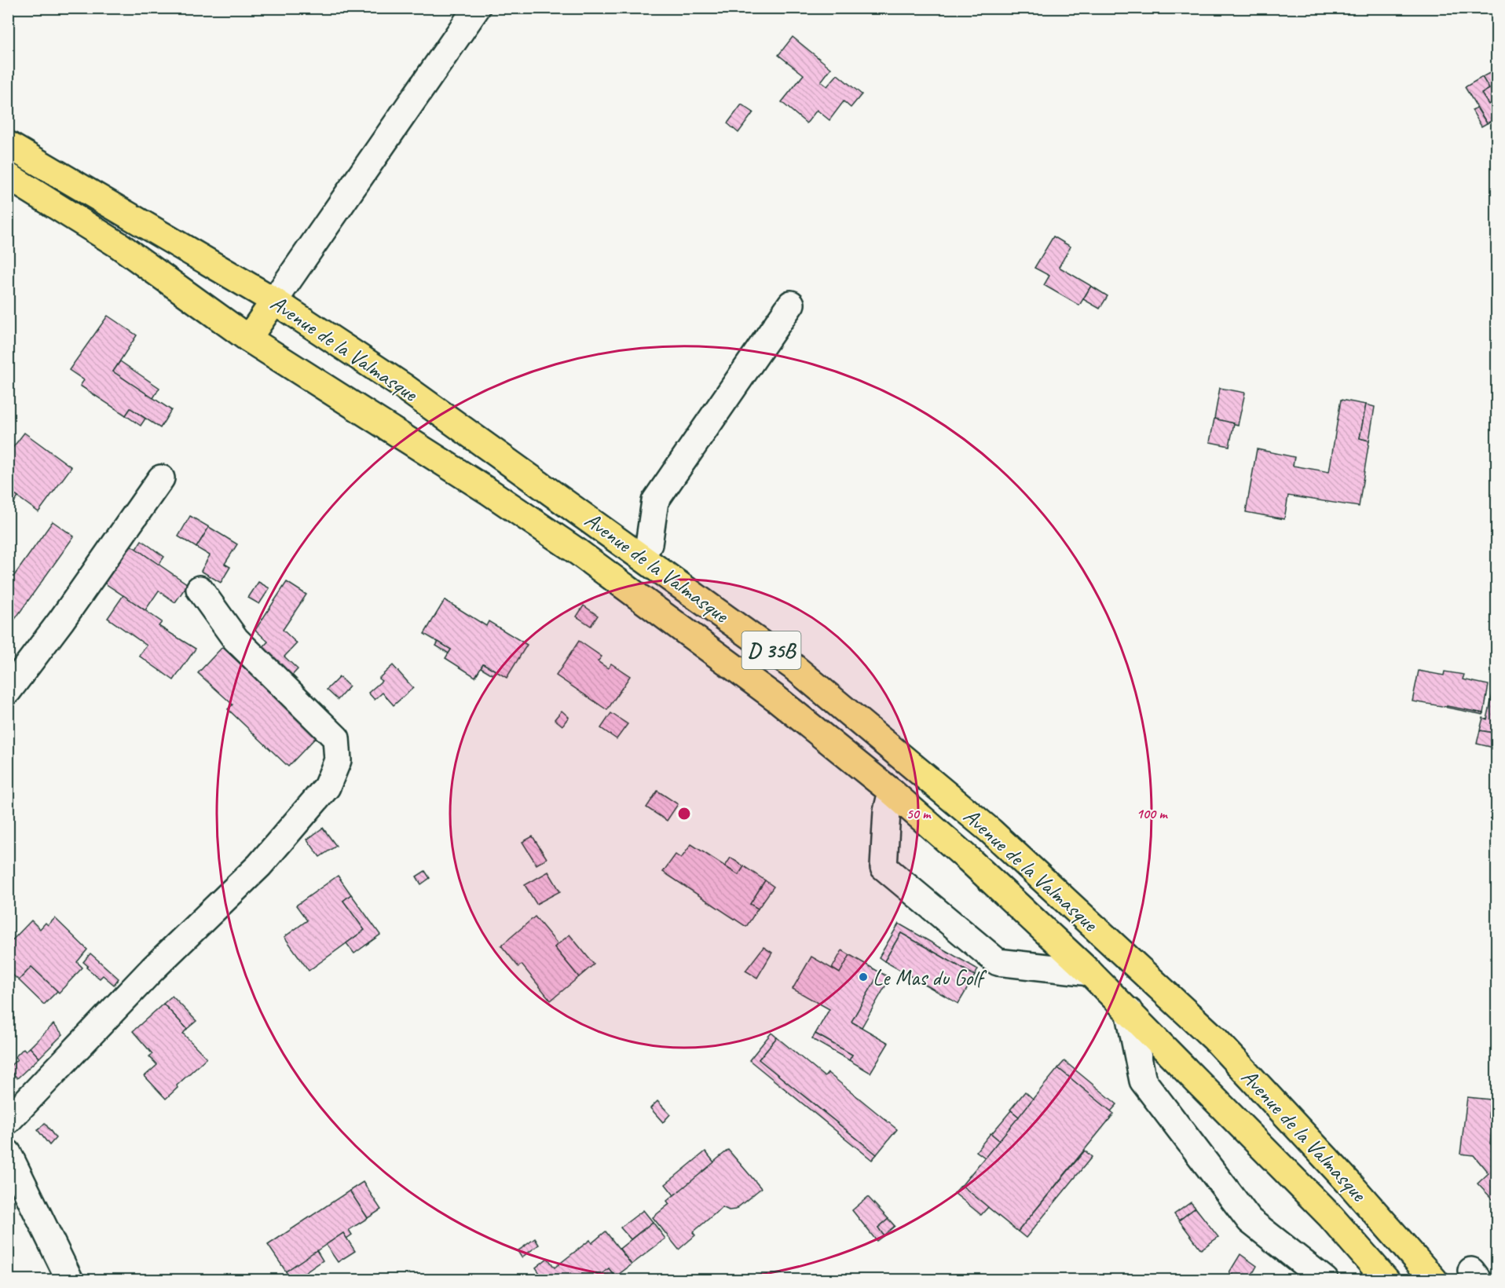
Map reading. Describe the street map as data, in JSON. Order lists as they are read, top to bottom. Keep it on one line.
{"streets":{"main road":["Avenue de la Valmasque","D 35B"]},"places":["Le Mas du Golf"],"rings":["50 m","100 m"]}
